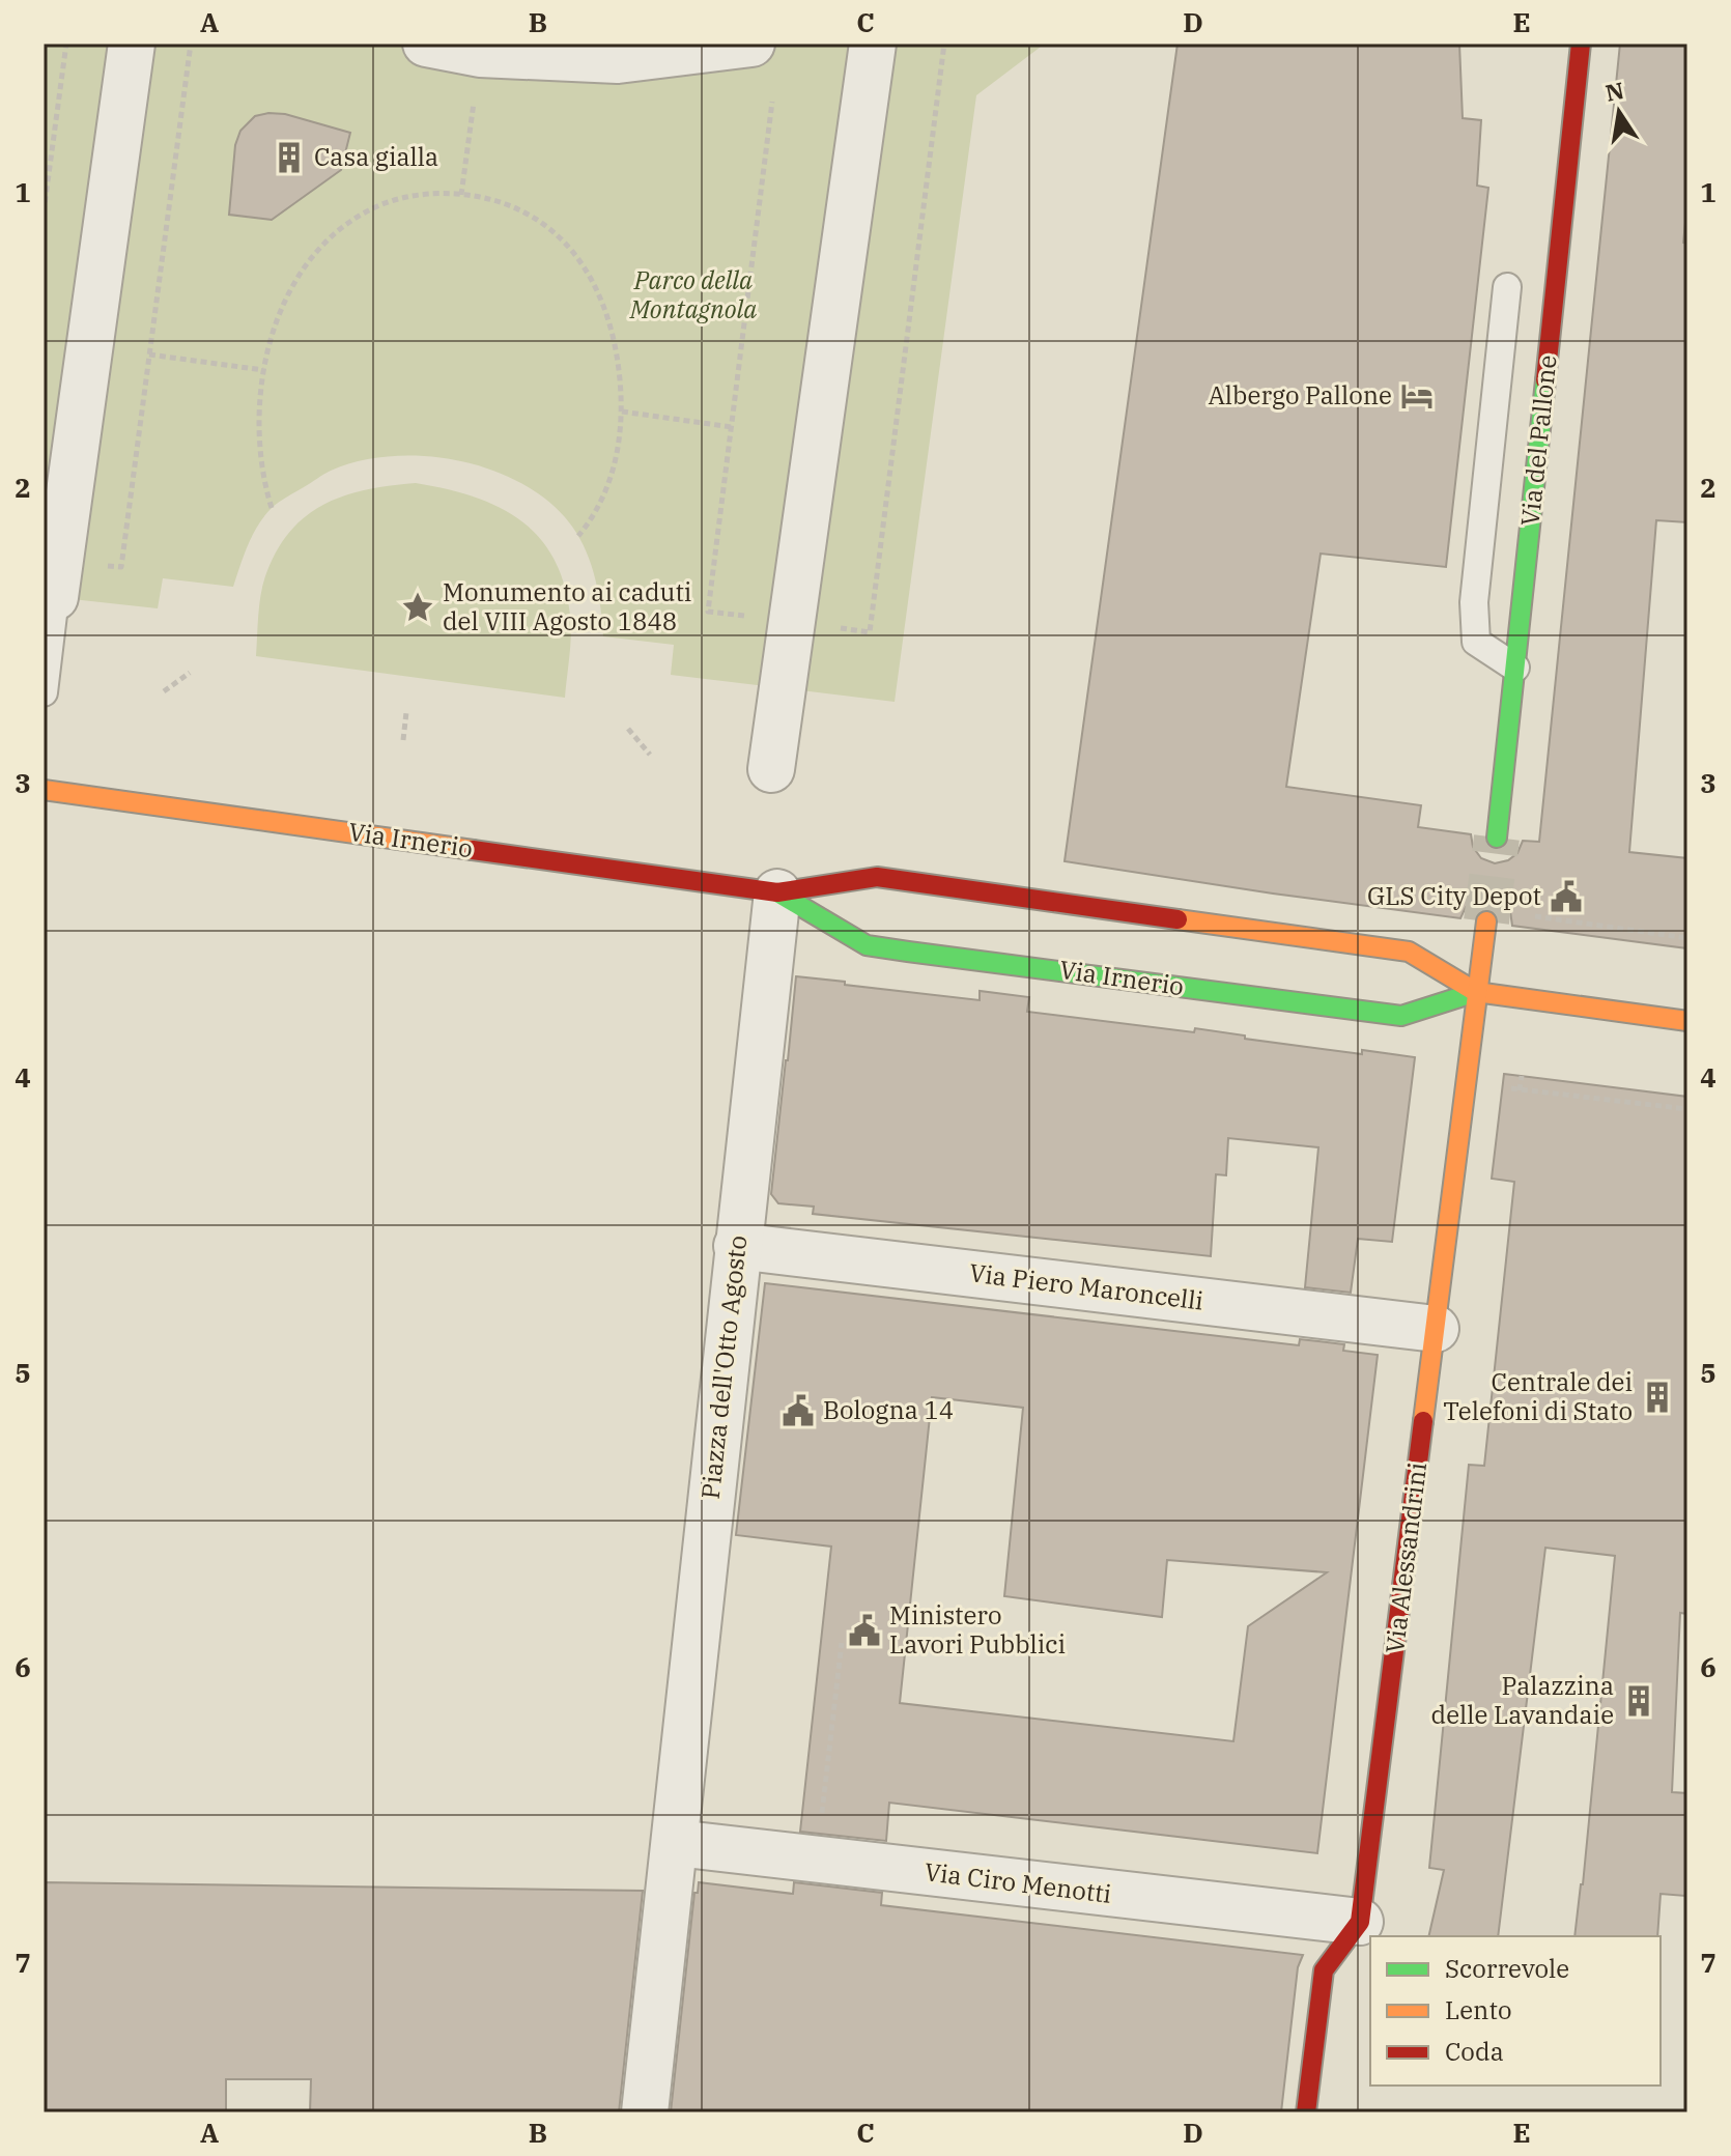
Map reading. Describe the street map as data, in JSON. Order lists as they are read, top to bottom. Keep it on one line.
{"streets":{"street":["Via del Pallone","Via Irnerio","Via Piero Maroncelli","Piazza dell'Otto Agosto","Via Alessandrini","Via Ciro Menotti"]},"crossings":[["Via Irnerio","Piazza dell'Otto Agosto"],["Via Irnerio","Via Alessandrini"],["Via Piero Maroncelli","Piazza dell'Otto Agosto"],["Via Piero Maroncelli","Via Alessandrini"],["Piazza dell'Otto Agosto","Via Ciro Menotti"],["Via Alessandrini","Via Ciro Menotti"]],"parks":["Parco della Montagnola"],"places":{"building":["Casa gialla","Centrale dei Telefoni di Stato","Palazzina delle Lavandaie"],"hotel":["Albergo Pallone"],"place":["Monumento ai caduti del VIII Agosto 1848"],"public building":["GLS City Depot","Bologna 14","Ministero Lavori Pubblici"]},"legend":["Scorrevole","Lento","Coda"],"north":"top","grid":{"columns":["A","B","C","D","E"],"rows":["1","2","3","4","5","6","7"]}}
